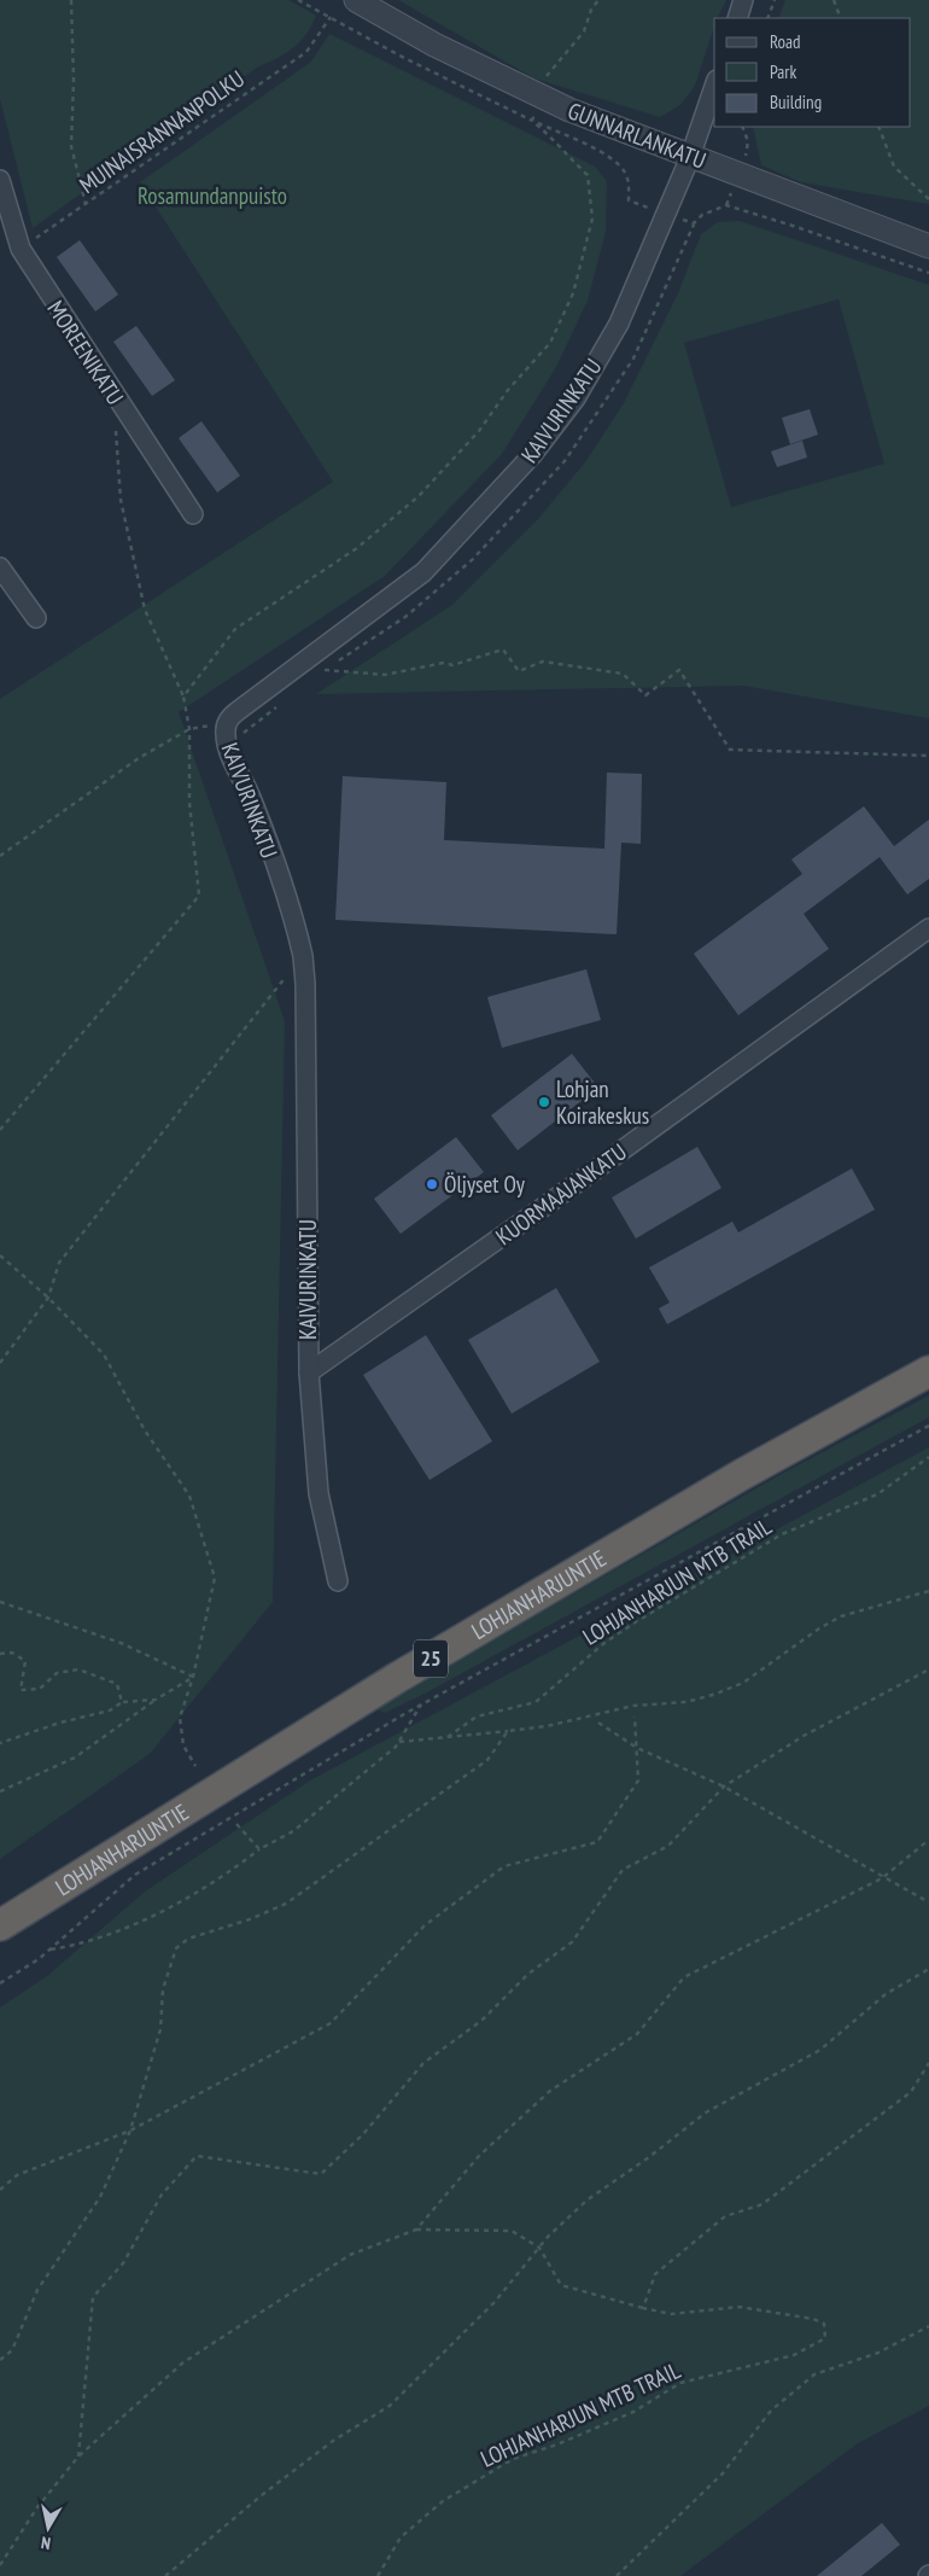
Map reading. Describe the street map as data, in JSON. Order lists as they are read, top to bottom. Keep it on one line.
{"streets":{"highway":["LOHJANHARJUNTIE","25"],"street":["GUNNARLANKATU","MOREENIKATU","KAIVURINKATU","KUORMAAJANKATU"],"path":["MUINAISRANNANPOLKU","LOHJANHARJUN MTB TRAIL"]},"crossings":[["MUINAISRANNANPOLKU","MOREENIKATU"],["GUNNARLANKATU","KAIVURINKATU"],["KAIVURINKATU","KUORMAAJANKATU"]],"parks":["Rosamundanpuisto"],"places":["Lohjan Koirakeskus","Öljyset Oy"],"legend":["Road","Park","Building"],"north":"bottom"}
